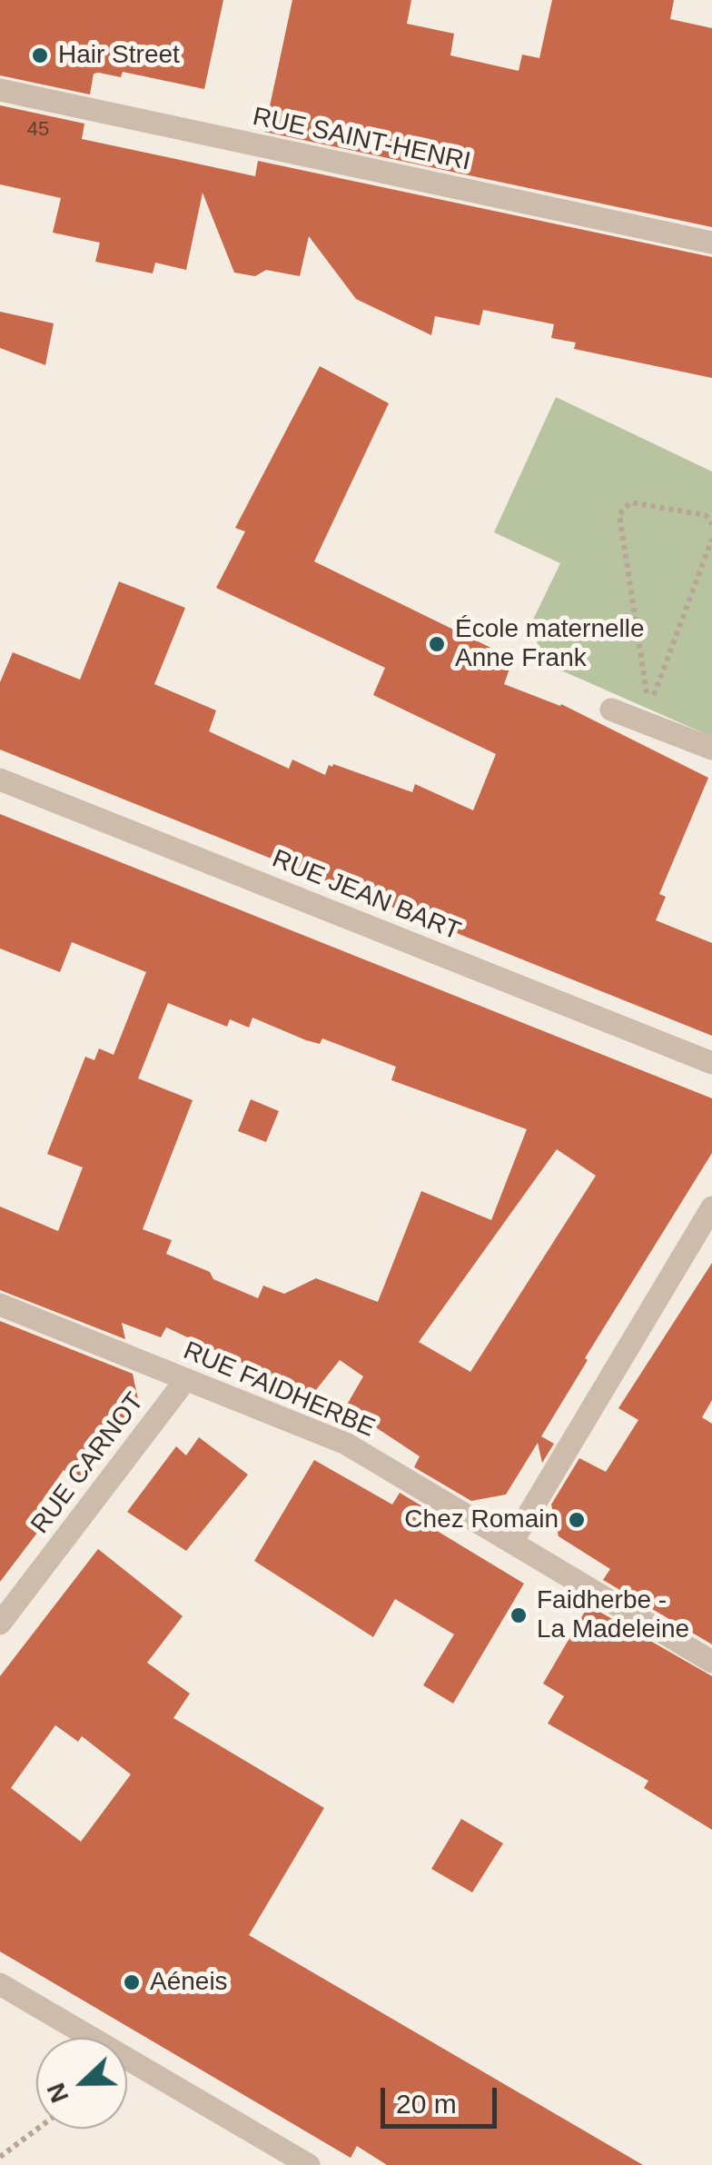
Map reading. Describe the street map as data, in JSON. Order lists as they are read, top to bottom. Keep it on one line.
{"streets":{"street":["RUE SAINT-HENRI","RUE JEAN BART","RUE FAIDHERBE","RUE CARNOT"]},"crossings":[["RUE FAIDHERBE","RUE CARNOT"]],"places":["Hair Street","École maternelle Anne Frank","Chez Romain","Faidherbe - La Madeleine","Aéneis"],"house_numbers":["45"],"scale_bar":"20 m","north":"left"}
